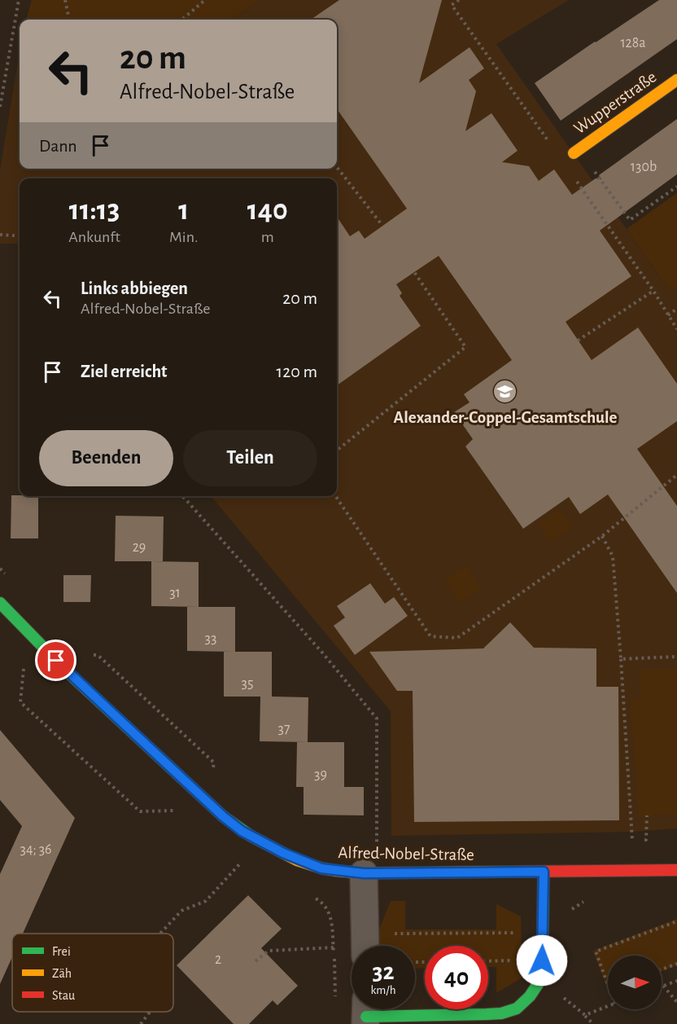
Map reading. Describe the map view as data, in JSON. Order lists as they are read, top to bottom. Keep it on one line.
{"streets":{"street":["Wupperstraße","Alfred-Nobel-Straße"]},"places":{"school or university":["Alexander-Coppel-Gesamtschule"]},"house_numbers":["128a","130b","29","31","33","35","37","39","34; 36","2"],"legend":["Frei","Zäh","Stau"],"north":"right","page":{"turn":["20 m","Alfred-Nobel-Straße"],"then":"Dann","eta":["11:13","Ankunft","1","Min.","140","m"],"list":[{"name":"Links abbiegen","note":"Alfred-Nobel-Straße","value":"20 m"},{"name":"Ziel erreicht","value":"120 m"}],"buttons":["Beenden","Teilen"],"speed":"32 km/h","limit":"40"}}
